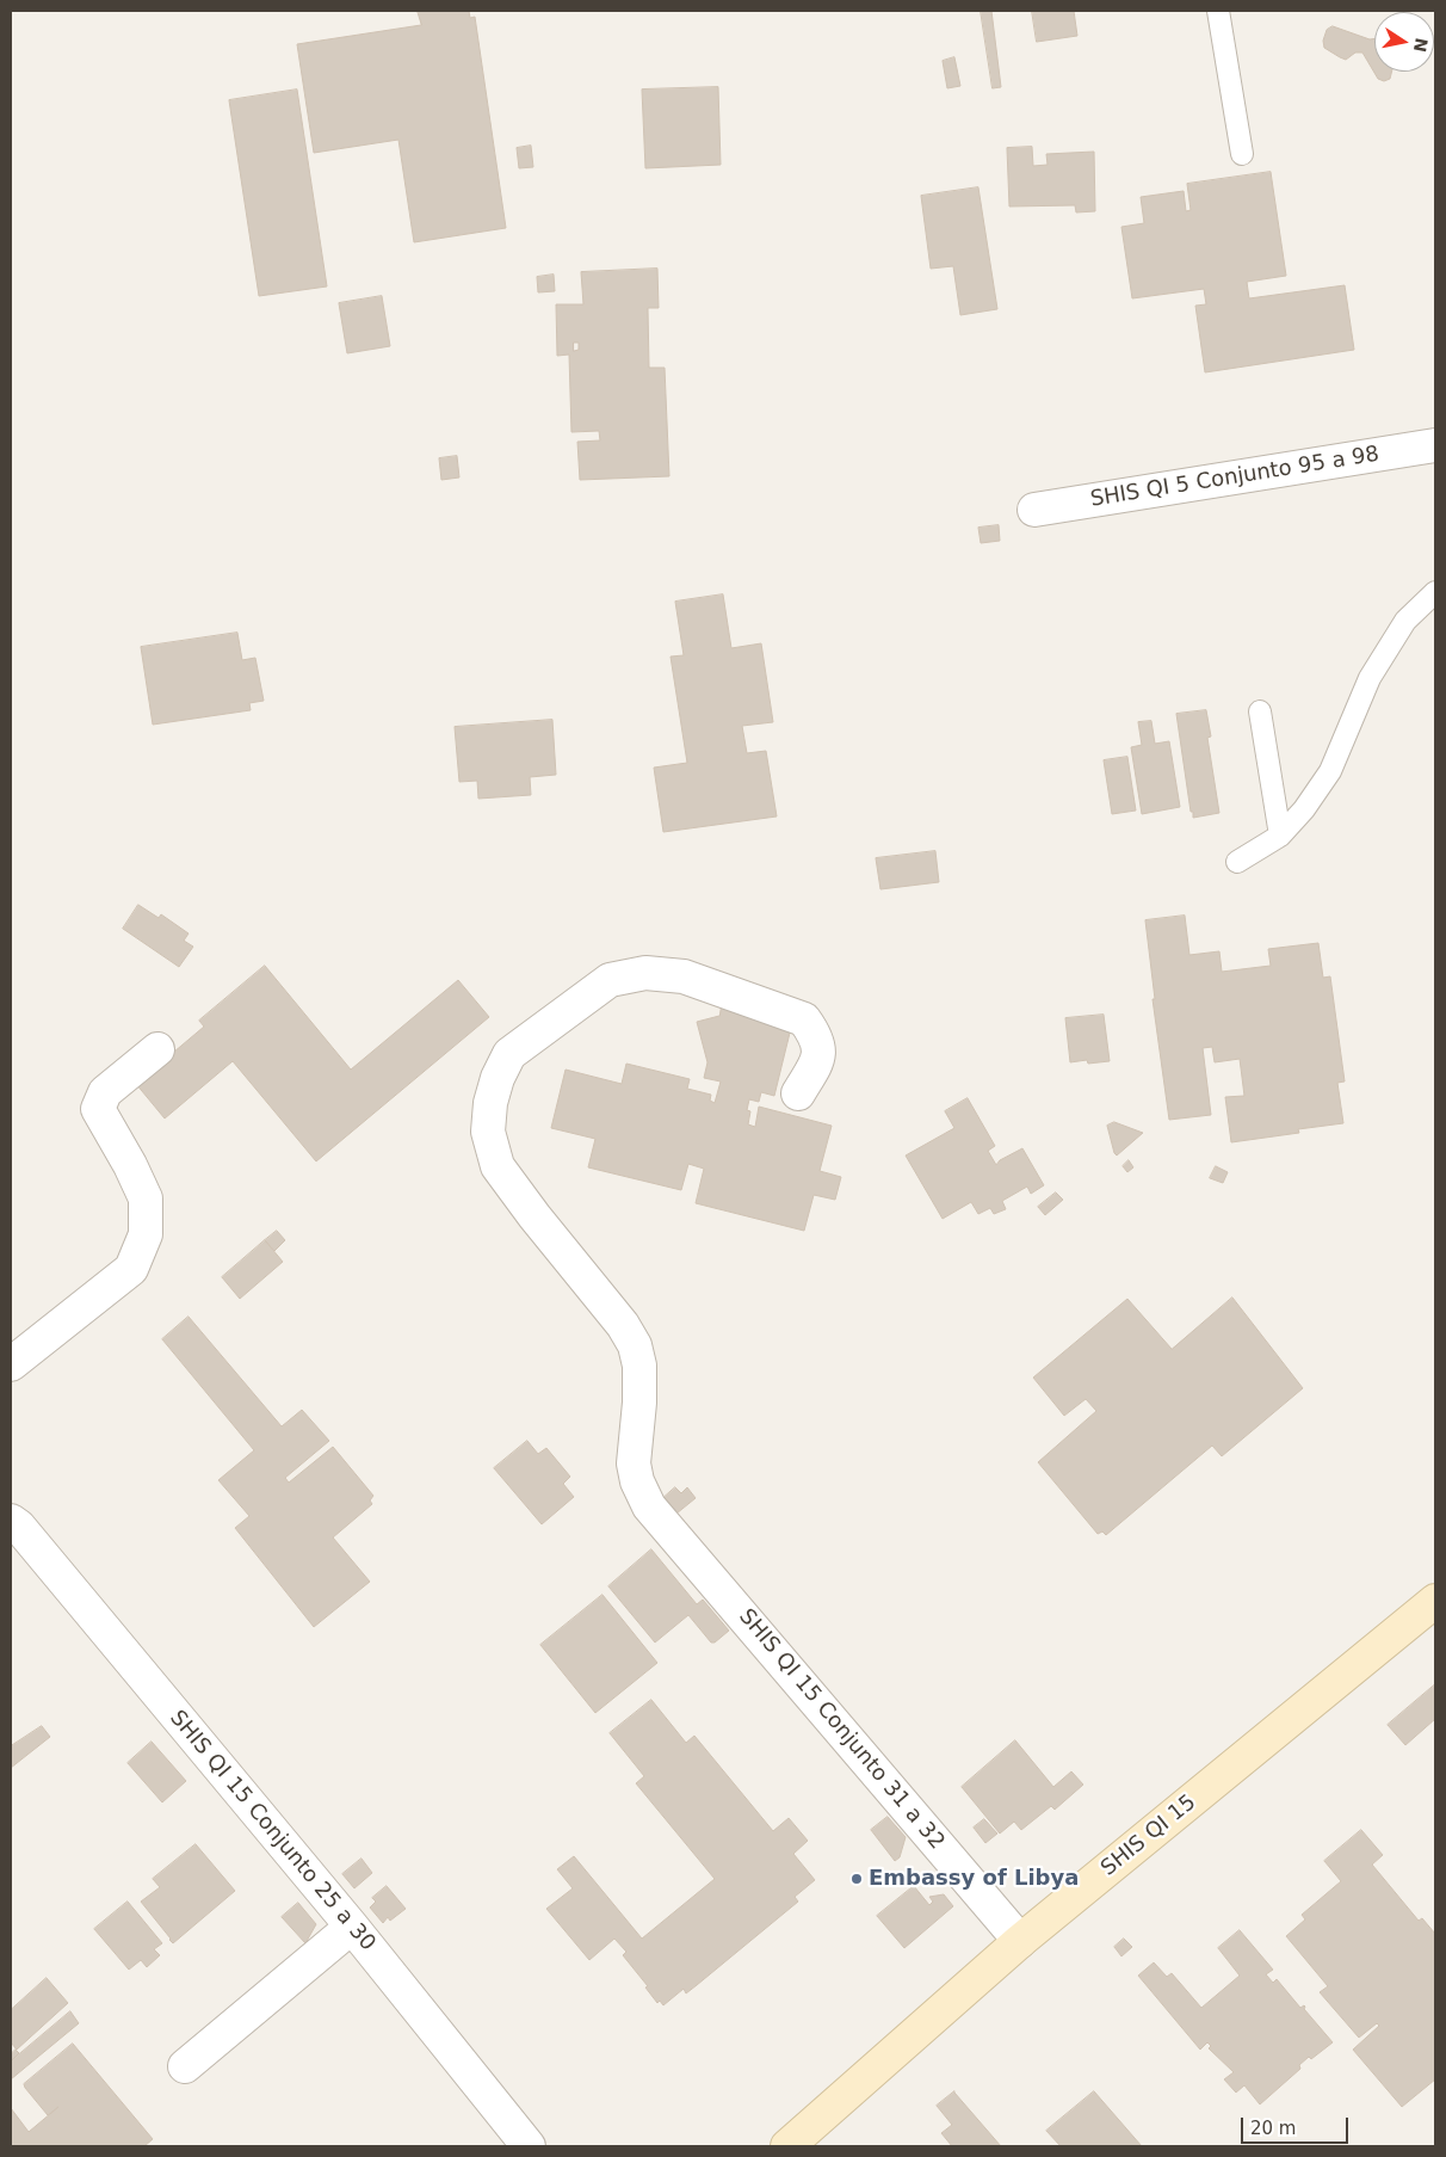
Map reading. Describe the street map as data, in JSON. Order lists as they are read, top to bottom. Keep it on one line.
{"streets":{"street":["SHIS QI 5 Conjunto 95 a 98","SHIS QI 15 Conjunto 31 a 32","SHIS QI 15 Conjunto 25 a 30","SHIS QI 15"]},"crossings":[["SHIS QI 15 Conjunto 31 a 32","SHIS QI 15"]],"places":["Embassy of Libya"],"scale_bar":"20 m","north":"right"}
